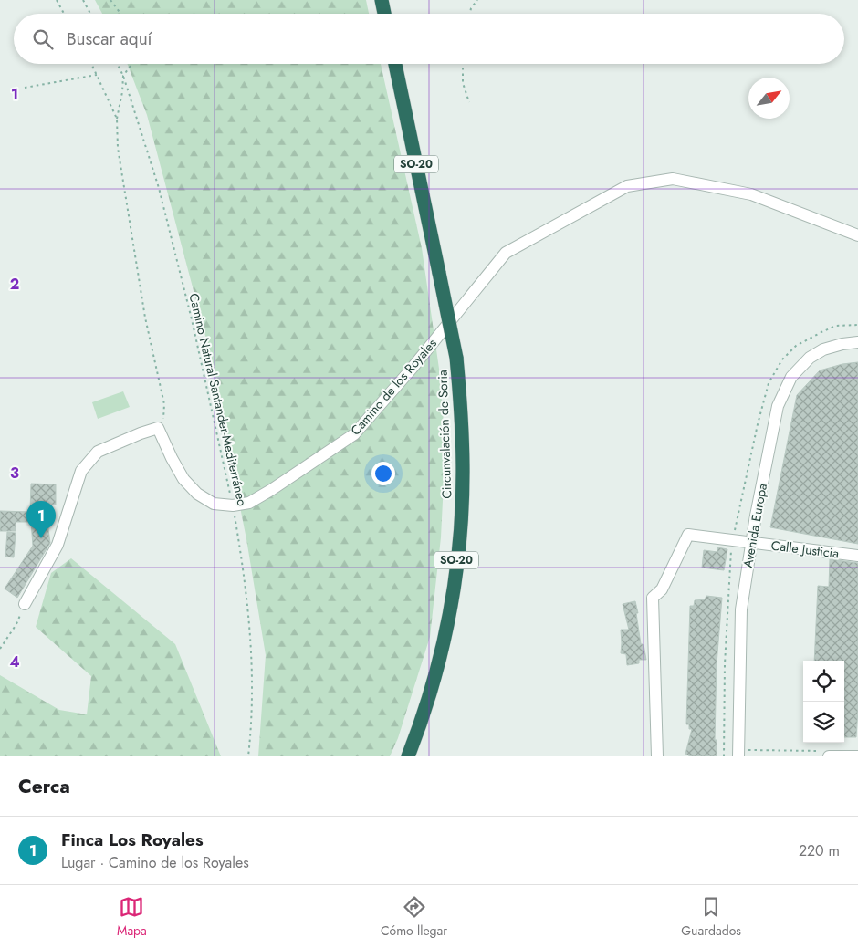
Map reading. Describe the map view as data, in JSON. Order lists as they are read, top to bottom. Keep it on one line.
{"streets":{"highway":["SO-20","Circunvalación de Soria"],"street":["Camino de los Royales","Avenida Europa","Calle Justicia"],"path":["Camino Natural Santander-Mediterráneo"]},"crossings":[["Camino de los Royales","Camino Natural Santander-Mediterráneo"],["Avenida Europa","Calle Justicia"]],"north":"top right","page":{"search":"Buscar aquí","pins":"1","heading":"Cerca","list":[{"mark":"1","name":"Finca Los Royales","note":"Lugar · Camino de los Royales","value":"220 m"}],"nav":["Mapa","Cómo llegar","Guardados"]},"grid":{"rows":["1","2","3","4"]}}
